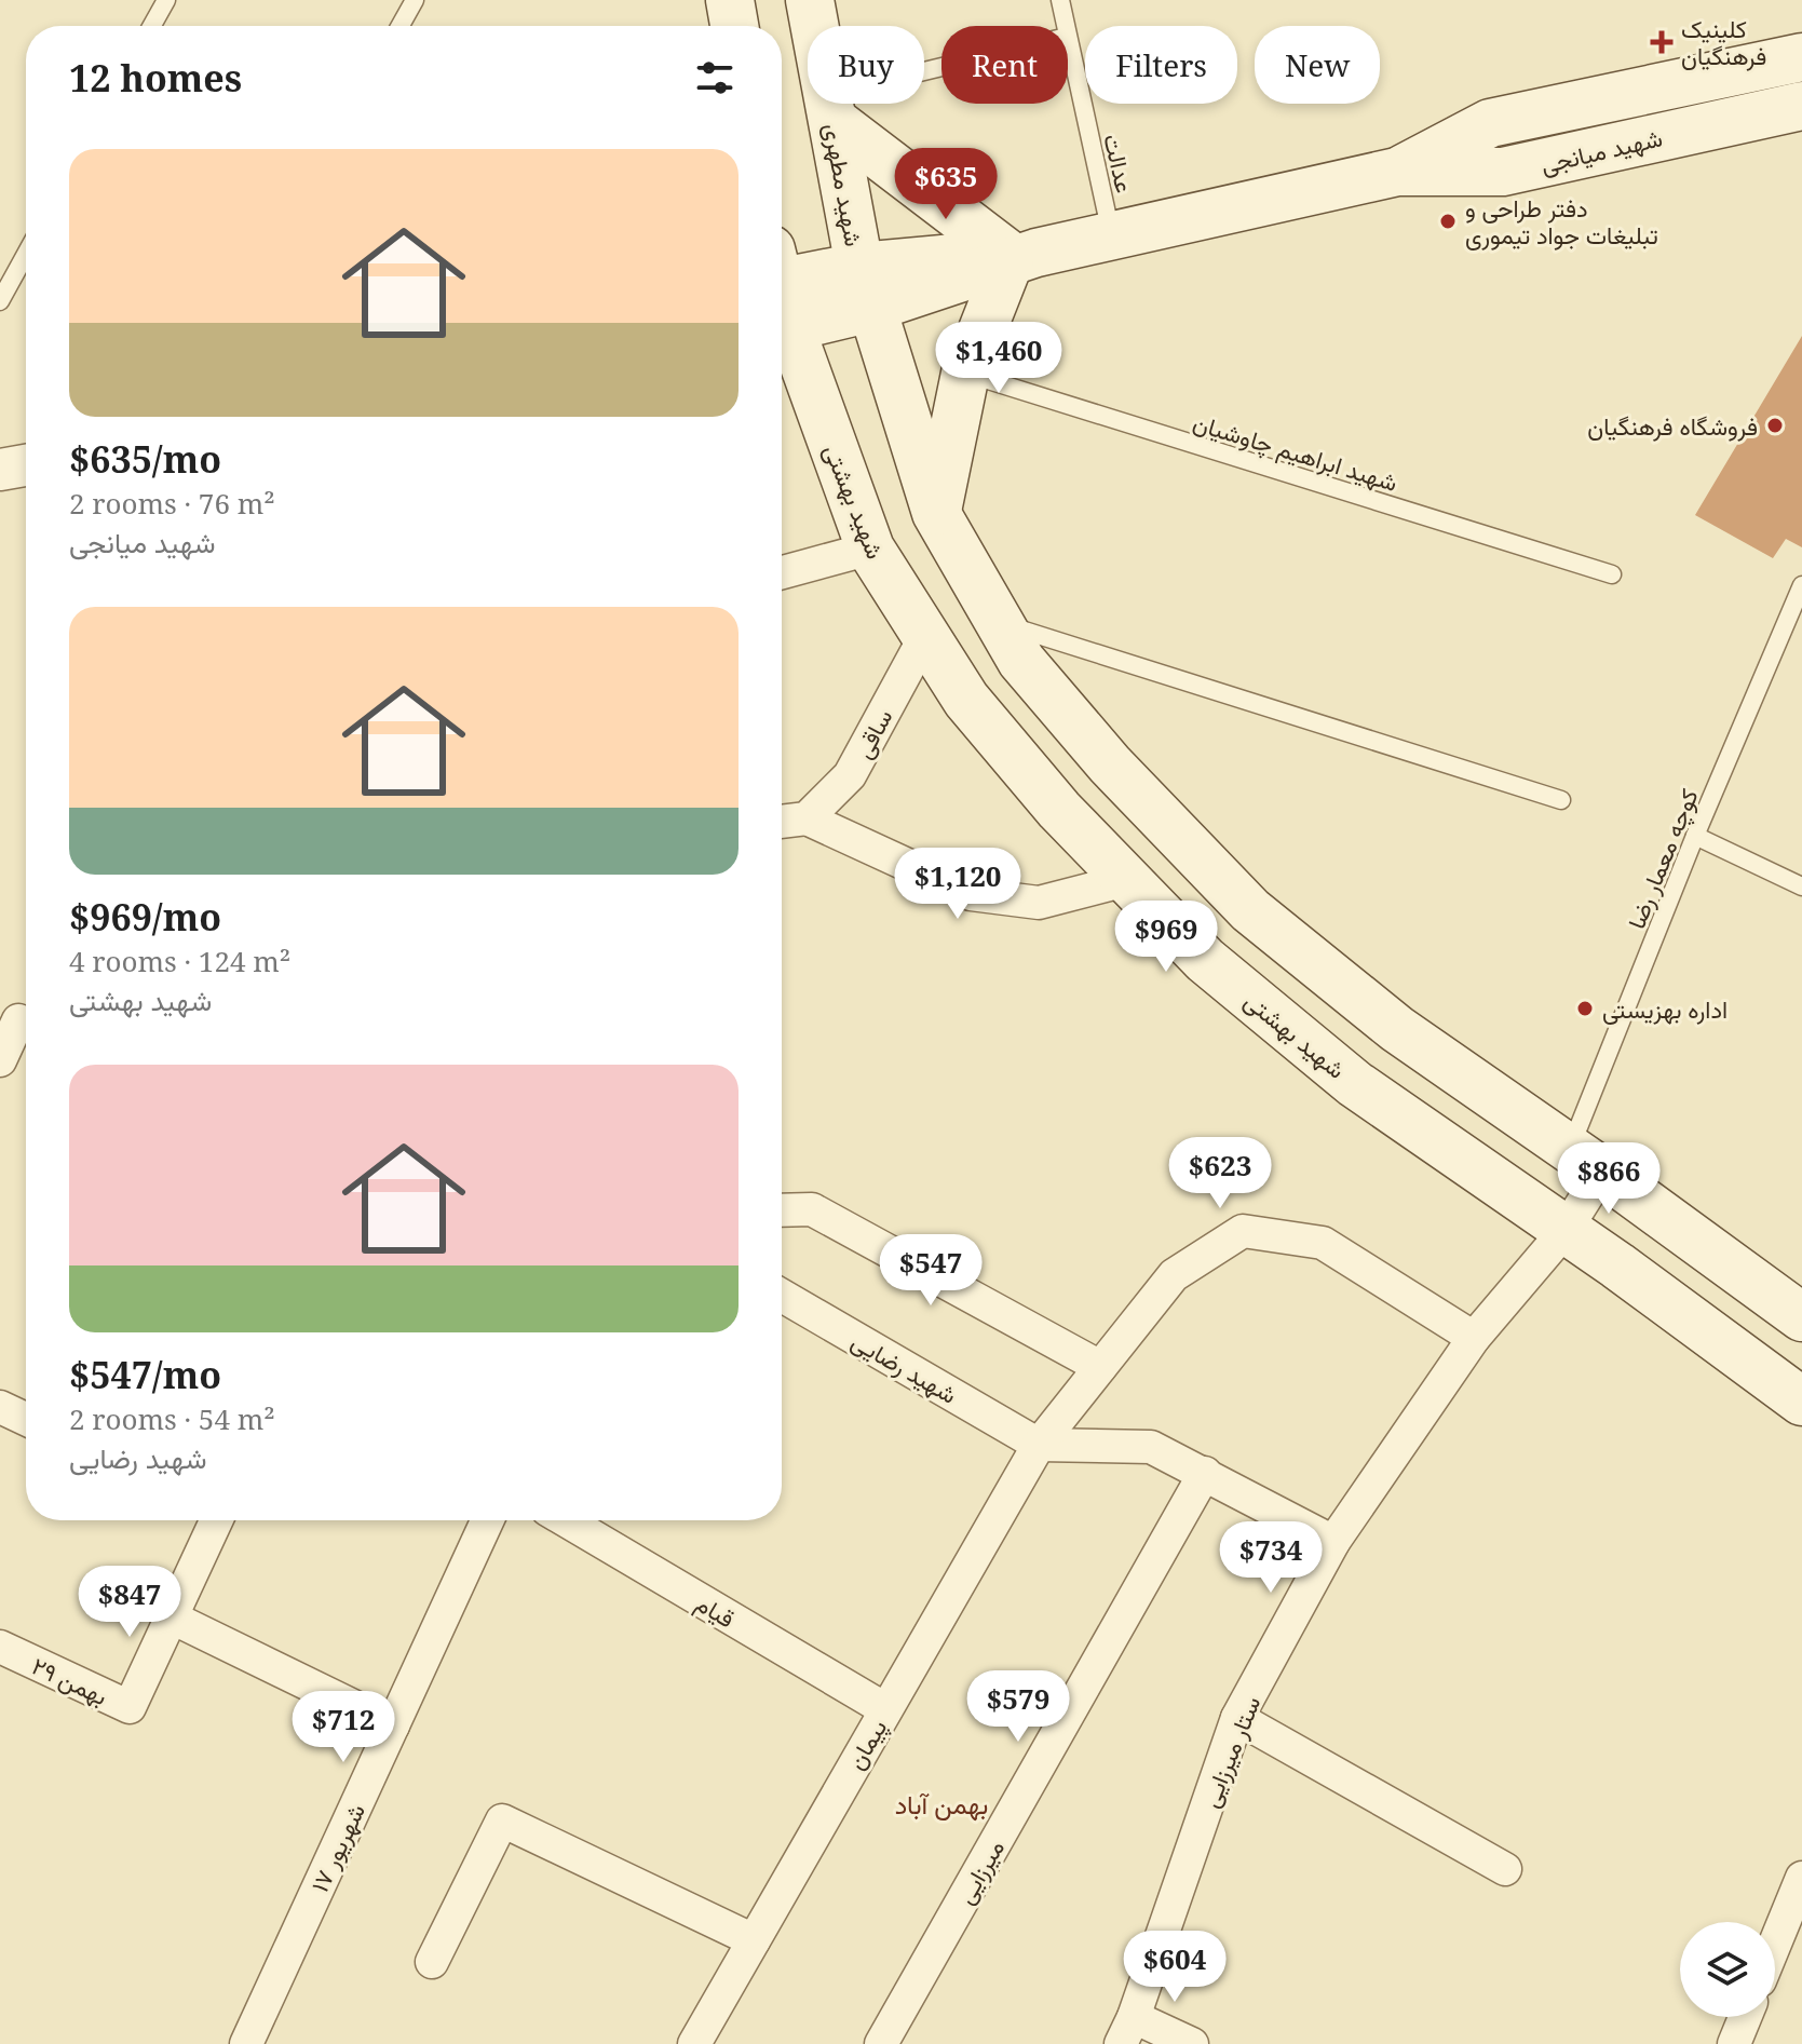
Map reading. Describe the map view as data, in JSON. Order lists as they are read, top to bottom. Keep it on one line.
{"streets":{"main road":["شهید میانجی","شهید مطهری","شهید بهشتی"],"street":["ساقی","شهید رضایی","قیام","۲۹ بهمن","پیمان","ستار میرزایی","۱۷ شهریور","میرزایی"],"lane":["عدالت","شهید ابراهیم چاوشیان","کوچه معمار رضا"]},"crossings":[["شهید میانجی","عدالت"],["شهید میانجی","شهید مطهری"],["شهید بهشتی","ساقی"],["شهید بهشتی","ستار میرزایی"],["کوچه معمار رضا","ستار میرزایی"],["شهید رضایی","پیمان"],["قیام","پیمان"],["پیمان","ستار میرزایی"]],"districts":["بهمن آباد"],"places":{"health":["کلینیک فرهنگیان"],"other":["دفتر طراحی و تبلیغات جواد تیموری","فروشگاه فرهنگیان","اداره بهزیستی"]},"page":{"chip":["Buy","Rent","Filters","New"],"heading":"12 homes","list":[{"name":"$635/mo","note":"2 rooms · 76 m² · شهید میانجی"},{"name":"$969/mo","note":"4 rooms · 124 m² · شهید بهشتی"},{"name":"$547/mo","note":"2 rooms · 54 m² · شهید رضایی"}],"price":["$635","$1,460","$1,120","$969","$623","$866","$547","$734","$847","$579","$712","$604"]}}
